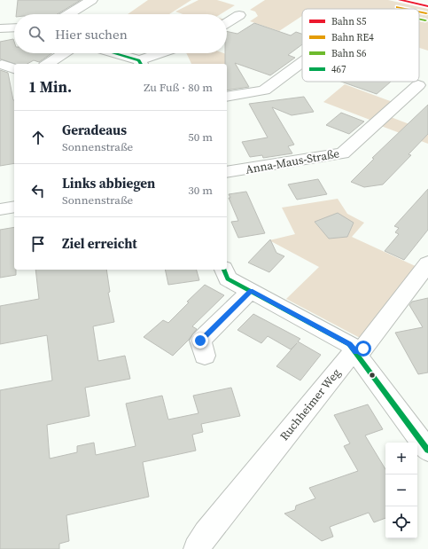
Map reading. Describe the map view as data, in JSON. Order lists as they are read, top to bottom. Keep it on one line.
{"streets":{"street":["Anna-Maus-Straße","Ruchheimer Weg"]},"lines":["rail line S5","rail line RE4","rail line S6","transit line 467"],"legend":["Bahn S5","Bahn RE4","Bahn S6","467"],"page":{"search":"Hier suchen","heading":["1 Min.","Zu Fuß · 80 m"],"list":[["Geradeaus","Sonnenstraße","50 m"],["Links abbiegen","Sonnenstraße","30 m"],"Ziel erreicht"],"map_buttons":["+","−"]}}
